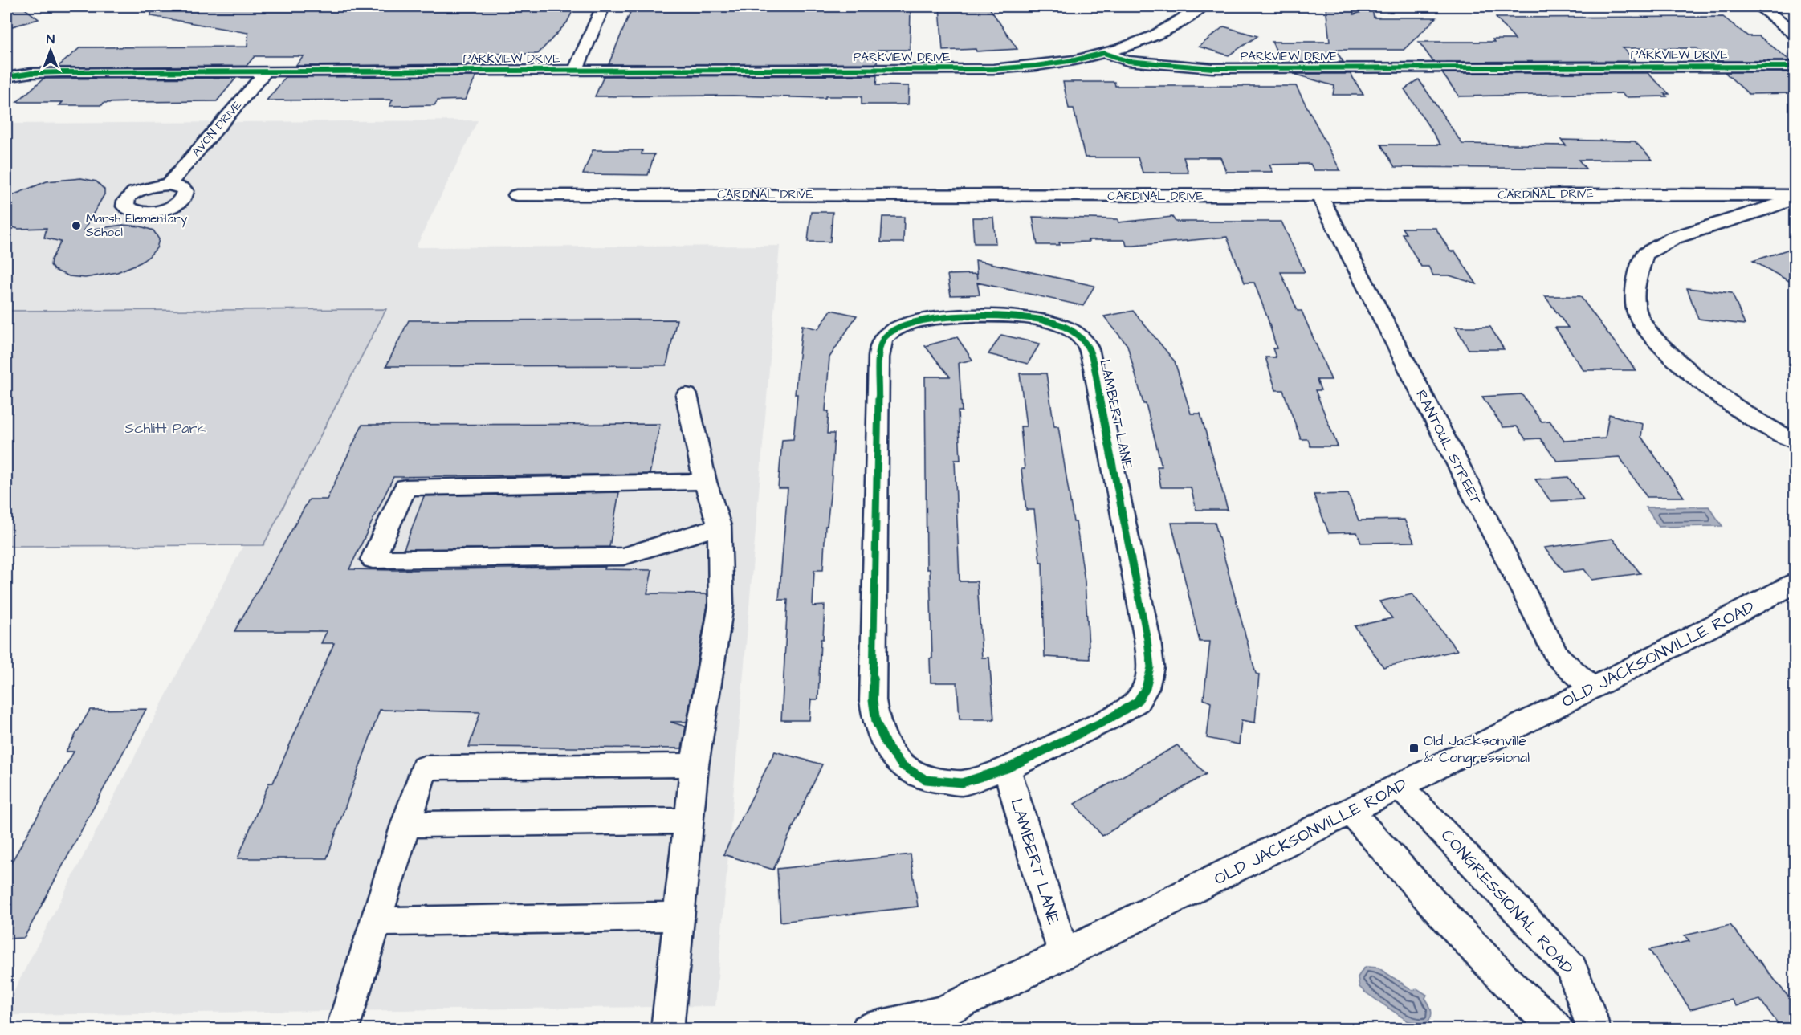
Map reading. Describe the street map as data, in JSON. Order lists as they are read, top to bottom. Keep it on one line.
{"streets":{"street":["PARKVIEW DRIVE","AVON DRIVE","CARDINAL DRIVE","LAMBERT LANE","RANTOUL STREET","OLD JACKSONVILLE ROAD","CONGRESSIONAL ROAD"]},"crossings":[["PARKVIEW DRIVE","AVON DRIVE"],["CARDINAL DRIVE","RANTOUL STREET"],["LAMBERT LANE","OLD JACKSONVILLE ROAD"],["RANTOUL STREET","OLD JACKSONVILLE ROAD"],["OLD JACKSONVILLE ROAD","CONGRESSIONAL ROAD"]],"parks":["Schlitt Park"],"places":{"other":["Marsh Elementary School"],"transit":["Old Jacksonville & Congressional"]},"north":"top"}
